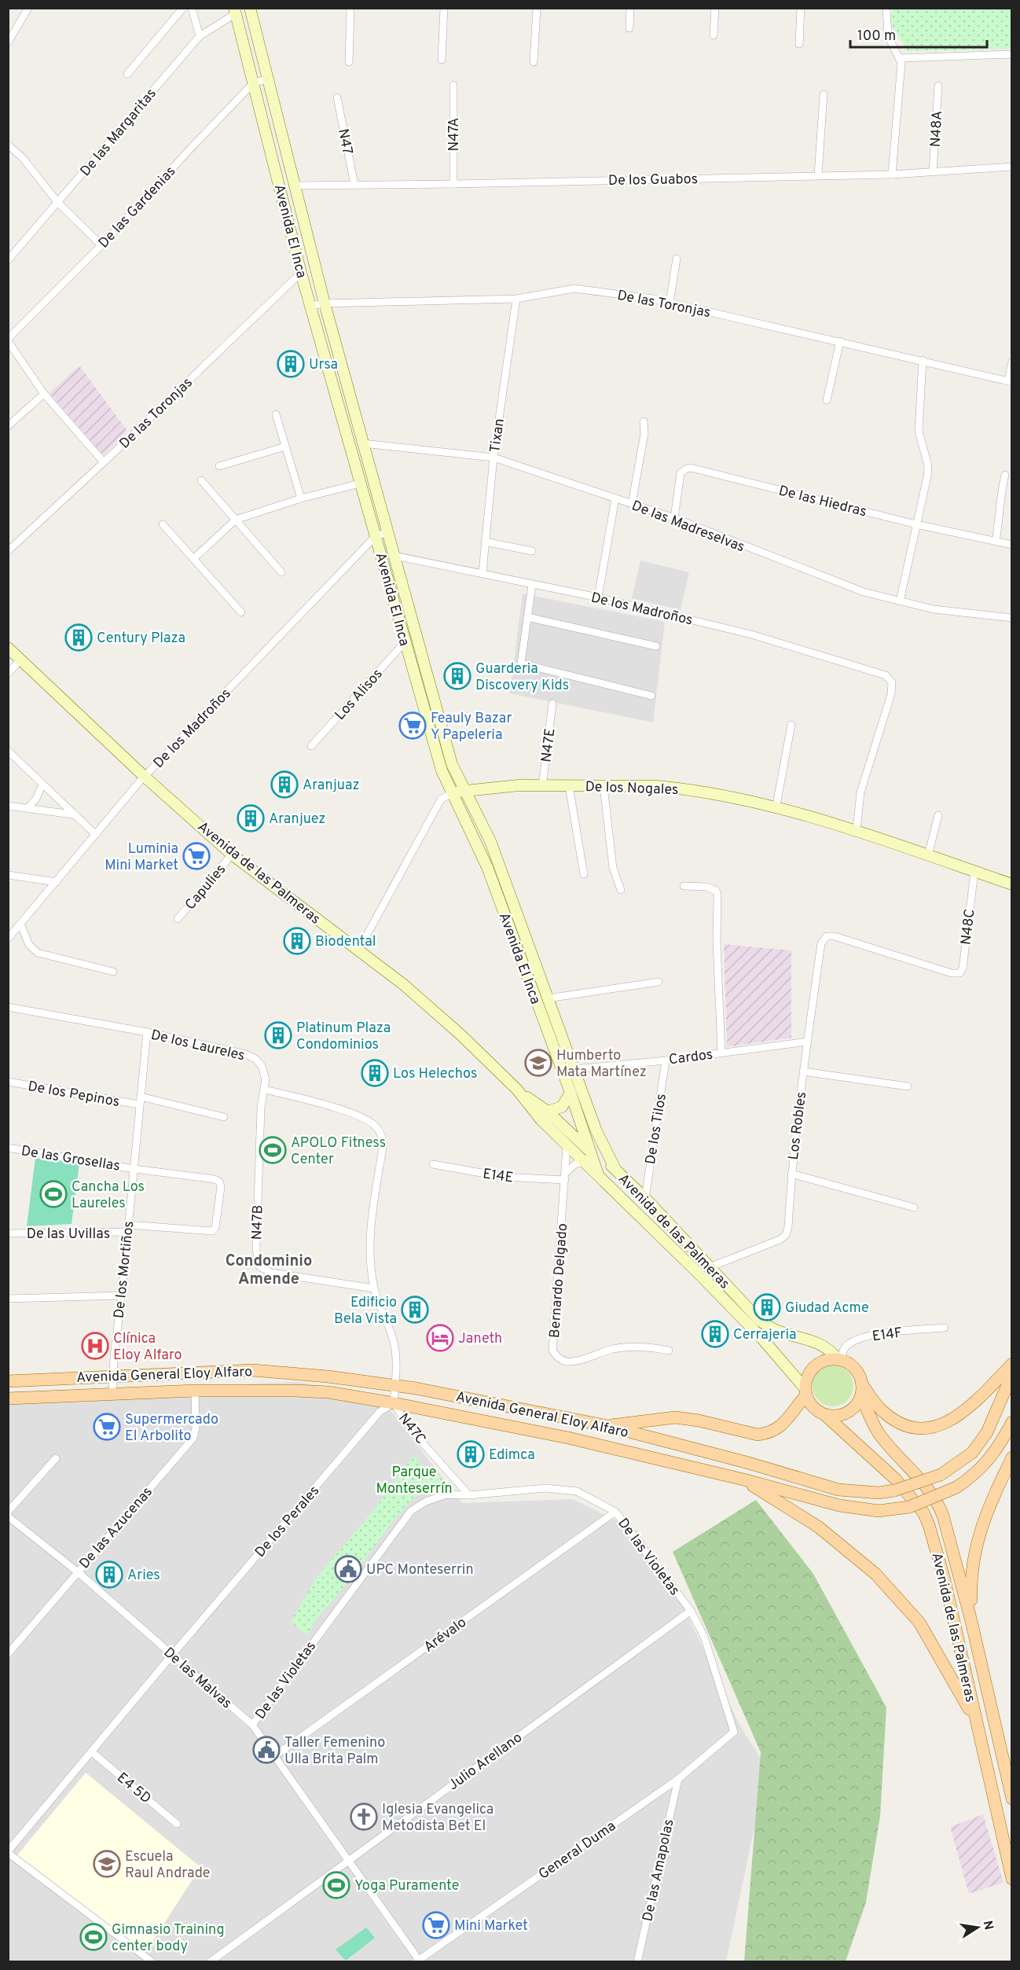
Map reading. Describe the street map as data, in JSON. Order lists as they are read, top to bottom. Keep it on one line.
{"streets":{"main road":["Avenida El Inca","De los Nogales","Avenida de las Palmeras","Avenida General Eloy Alfaro"],"street":["N48A","De las Margaritas","N47A","N47","De los Guabos","De las Gardenias","De las Toronjas","Tixan","De las Hiedras","De las Madreselvas","De los Madroños","Los Alisos","N47E","Capulies","N48C","De los Laureles","Cardos","De los Pepinos","Los Robles","De los Tilos","De las Grosellas","E14E","N47B","De las Uvillas","De los Mortiños","Bernardo Delgado","E14F","N47C","De los Perales","De las Azucenas","De las Violetas","Arévalo","De las Malvas","Julio Arellano","E4 5D","General Duma","De las Amapolas"]},"crossings":[["N48A","De los Guabos"],["De las Margaritas","Avenida El Inca"],["N47A","De los Guabos"],["N47","De los Guabos"],["De los Guabos","Avenida El Inca"],["De las Gardenias","Avenida El Inca"],["Avenida El Inca","De las Toronjas"],["Avenida El Inca","De las Madreselvas"],["Avenida El Inca","De los Madroños"],["Avenida El Inca","Los Alisos"],["Avenida El Inca","De los Nogales"],["Avenida El Inca","Avenida de las Palmeras"],["Avenida El Inca","Cardos"],["De las Toronjas","Tixan"],["Tixan","De las Madreselvas"],["Tixan","De los Madroños"],["De las Hiedras","De las Madreselvas"],["De los Madroños","De los Nogales"],["De los Madroños","Avenida de las Palmeras"],["N47E","De los Nogales"],["De los Nogales","Avenida de las Palmeras"],["De los Nogales","N48C"],["Avenida de las Palmeras","Capulies"],["Avenida de las Palmeras","Los Robles"],["Avenida de las Palmeras","De los Tilos"],["Avenida de las Palmeras","Bernardo Delgado"],["Avenida de las Palmeras","E14F"],["N48C","Los Robles"],["De los Laureles","N47B"],["De los Laureles","De los Mortiños"],["Cardos","Los Robles"],["Cardos","De los Tilos"],["De los Pepinos","De los Mortiños"],["De las Grosellas","De las Uvillas"],["De las Grosellas","De los Mortiños"],["E14E","Bernardo Delgado"],["De las Uvillas","De los Mortiños"],["De los Mortiños","Avenida General Eloy Alfaro"],["Avenida General Eloy Alfaro","N47C"],["Avenida General Eloy Alfaro","De los Perales"],["Avenida General Eloy Alfaro","De las Azucenas"],["N47C","De los Perales"],["N47C","De las Violetas"],["De los Perales","De las Malvas"],["De los Perales","E4 5D"],["De las Azucenas","De las Malvas"],["De las Violetas","Arévalo"],["De las Violetas","De las Malvas"],["De las Violetas","Julio Arellano"],["De las Violetas","General Duma"],["Arévalo","De las Malvas"],["De las Malvas","Julio Arellano"],["De las Malvas","General Duma"],["General Duma","De las Amapolas"]],"districts":["Condominio Amende"],"parks":["Parque Monteserrín"],"places":{"building":["Ursa","Century Plaza","Guarderia Discovery Kids","Aranjuaz","Aranjuez","Biodental","Platinum Plaza Condominios","Los Helechos","Giudad Acme","Edificio Bela Vista","Cerrajeria","Edimca","Aries"],"supermarket":["Feauly Bazar Y Papeleria","Luminia Mini Market","Supermercado El Arbolito","Mini Market"],"school or university":["Humberto Mata Martínez","Escuela Raul Andrade"],"sports":["APOLO Fitness Center","Cancha Los Laureles","Yoga Puramente","Gimnasio Training center body"],"hotel":["Janeth"],"hospital":["Clínica Eloy Alfaro"],"public building":["UPC Monteserrin","Taller Femenino Ulla Brita Palm"],"church":["Iglesia Evangelica Metodista Bet El"]},"scale_bar":"100 m","north":"right"}
